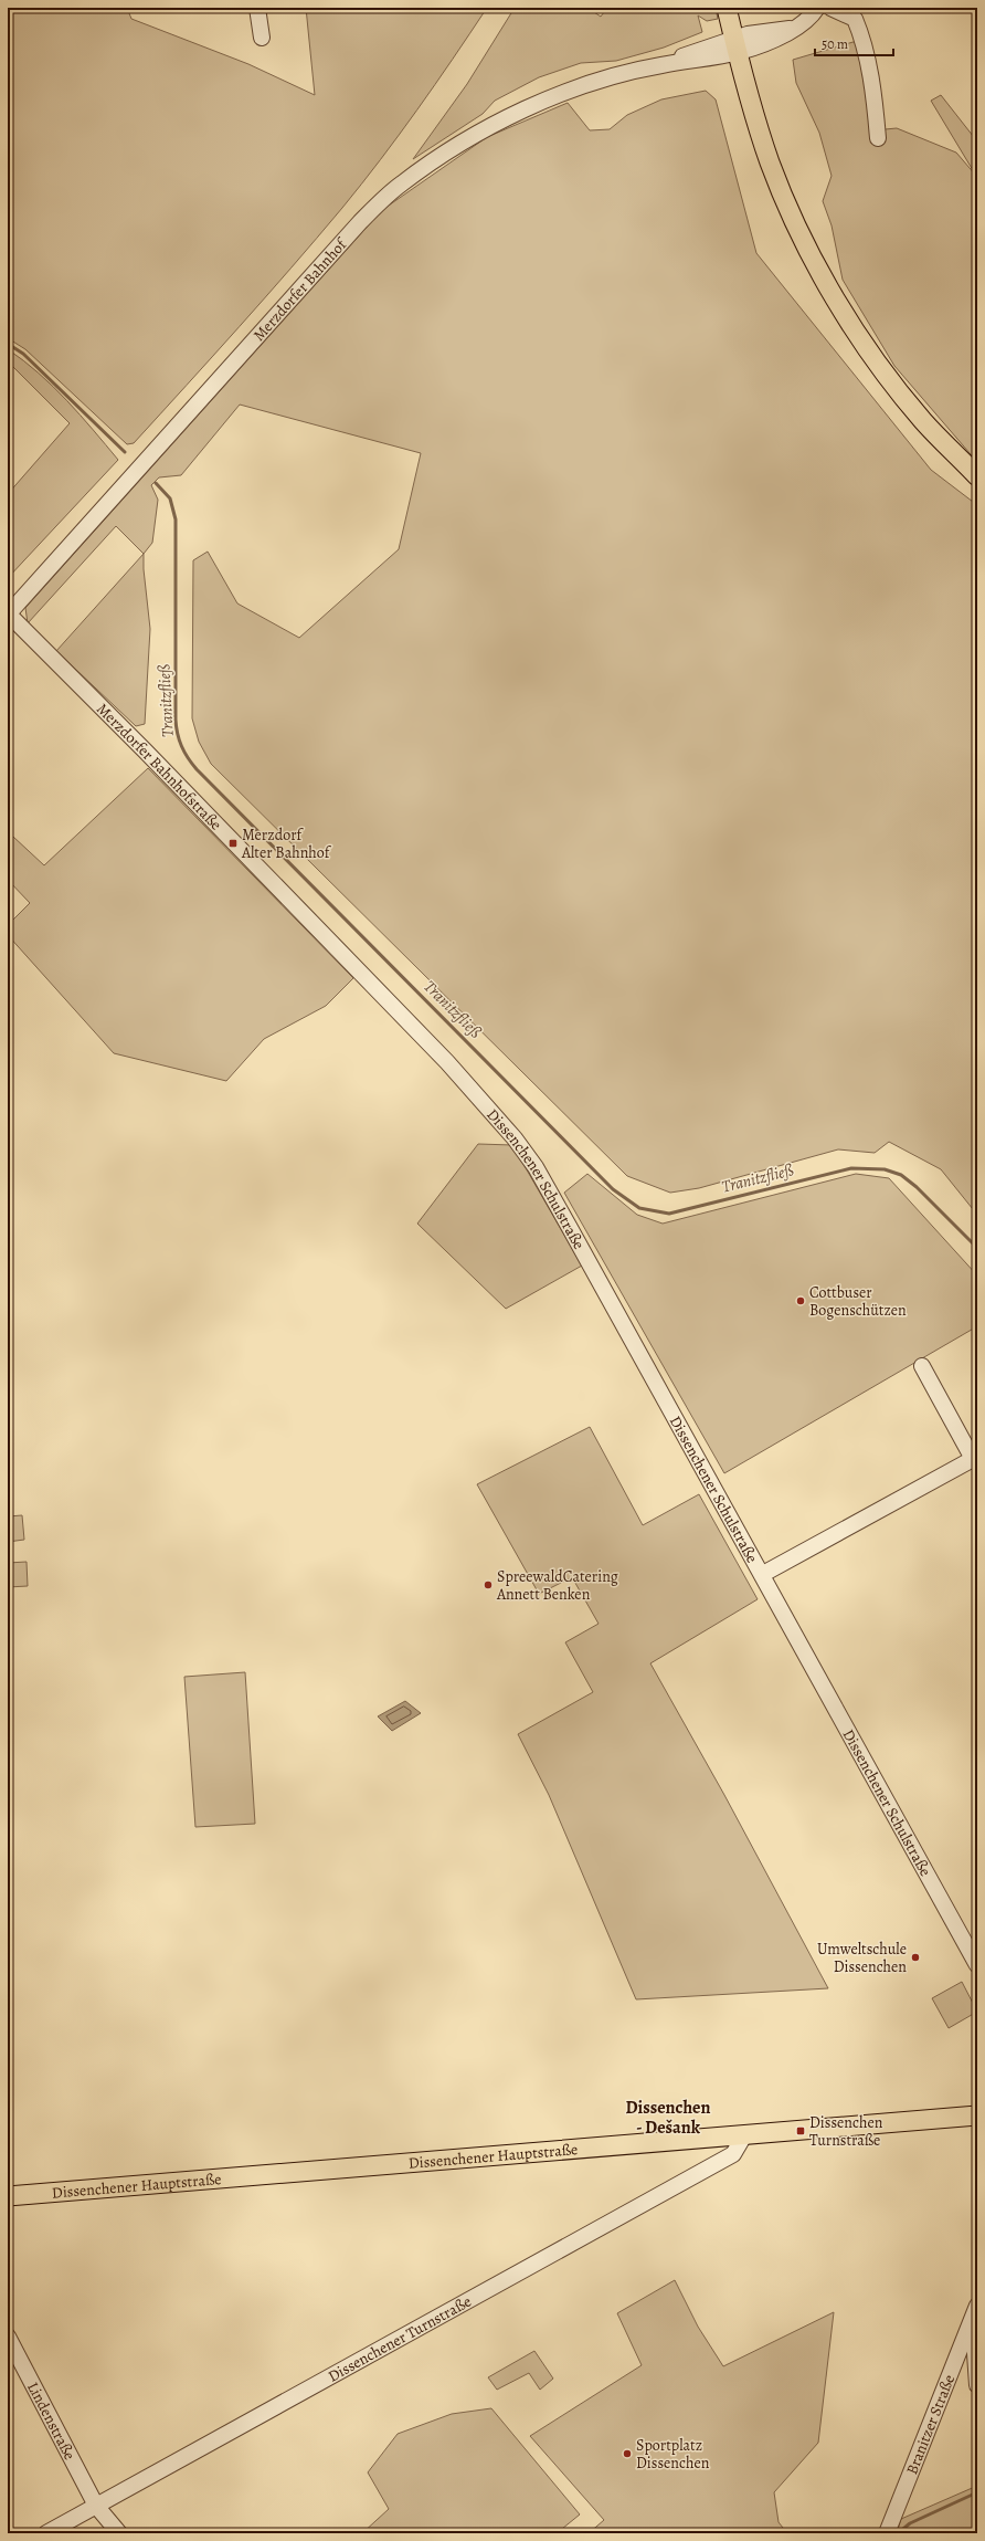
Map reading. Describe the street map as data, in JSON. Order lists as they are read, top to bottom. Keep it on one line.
{"streets":{"main road":["Dissenchener Hauptstraße"],"street":["Merzdorfer Bahnhof","Merzdorfer Bahnhofstraße","Dissenchener Schulstraße","Dissenchener Turnstraße","Lindenstraße","Branitzer Straße"]},"crossings":[["Merzdorfer Bahnhof","Merzdorfer Bahnhofstraße"],["Merzdorfer Bahnhofstraße","Dissenchener Schulstraße"],["Dissenchener Hauptstraße","Dissenchener Turnstraße"],["Dissenchener Turnstraße","Lindenstraße"]],"districts":["Dissenchen - Dešank"],"water":["Tranitzfließ"],"places":{"transit":["Merzdorf Alter Bahnhof","Dissenchen Turnstraße"],"other":["Cottbuser Bogenschützen","SpreewaldCatering Annett Benken","Umweltschule Dissenchen","Sportplatz Dissenchen"]},"scale_bar":"50 m"}
